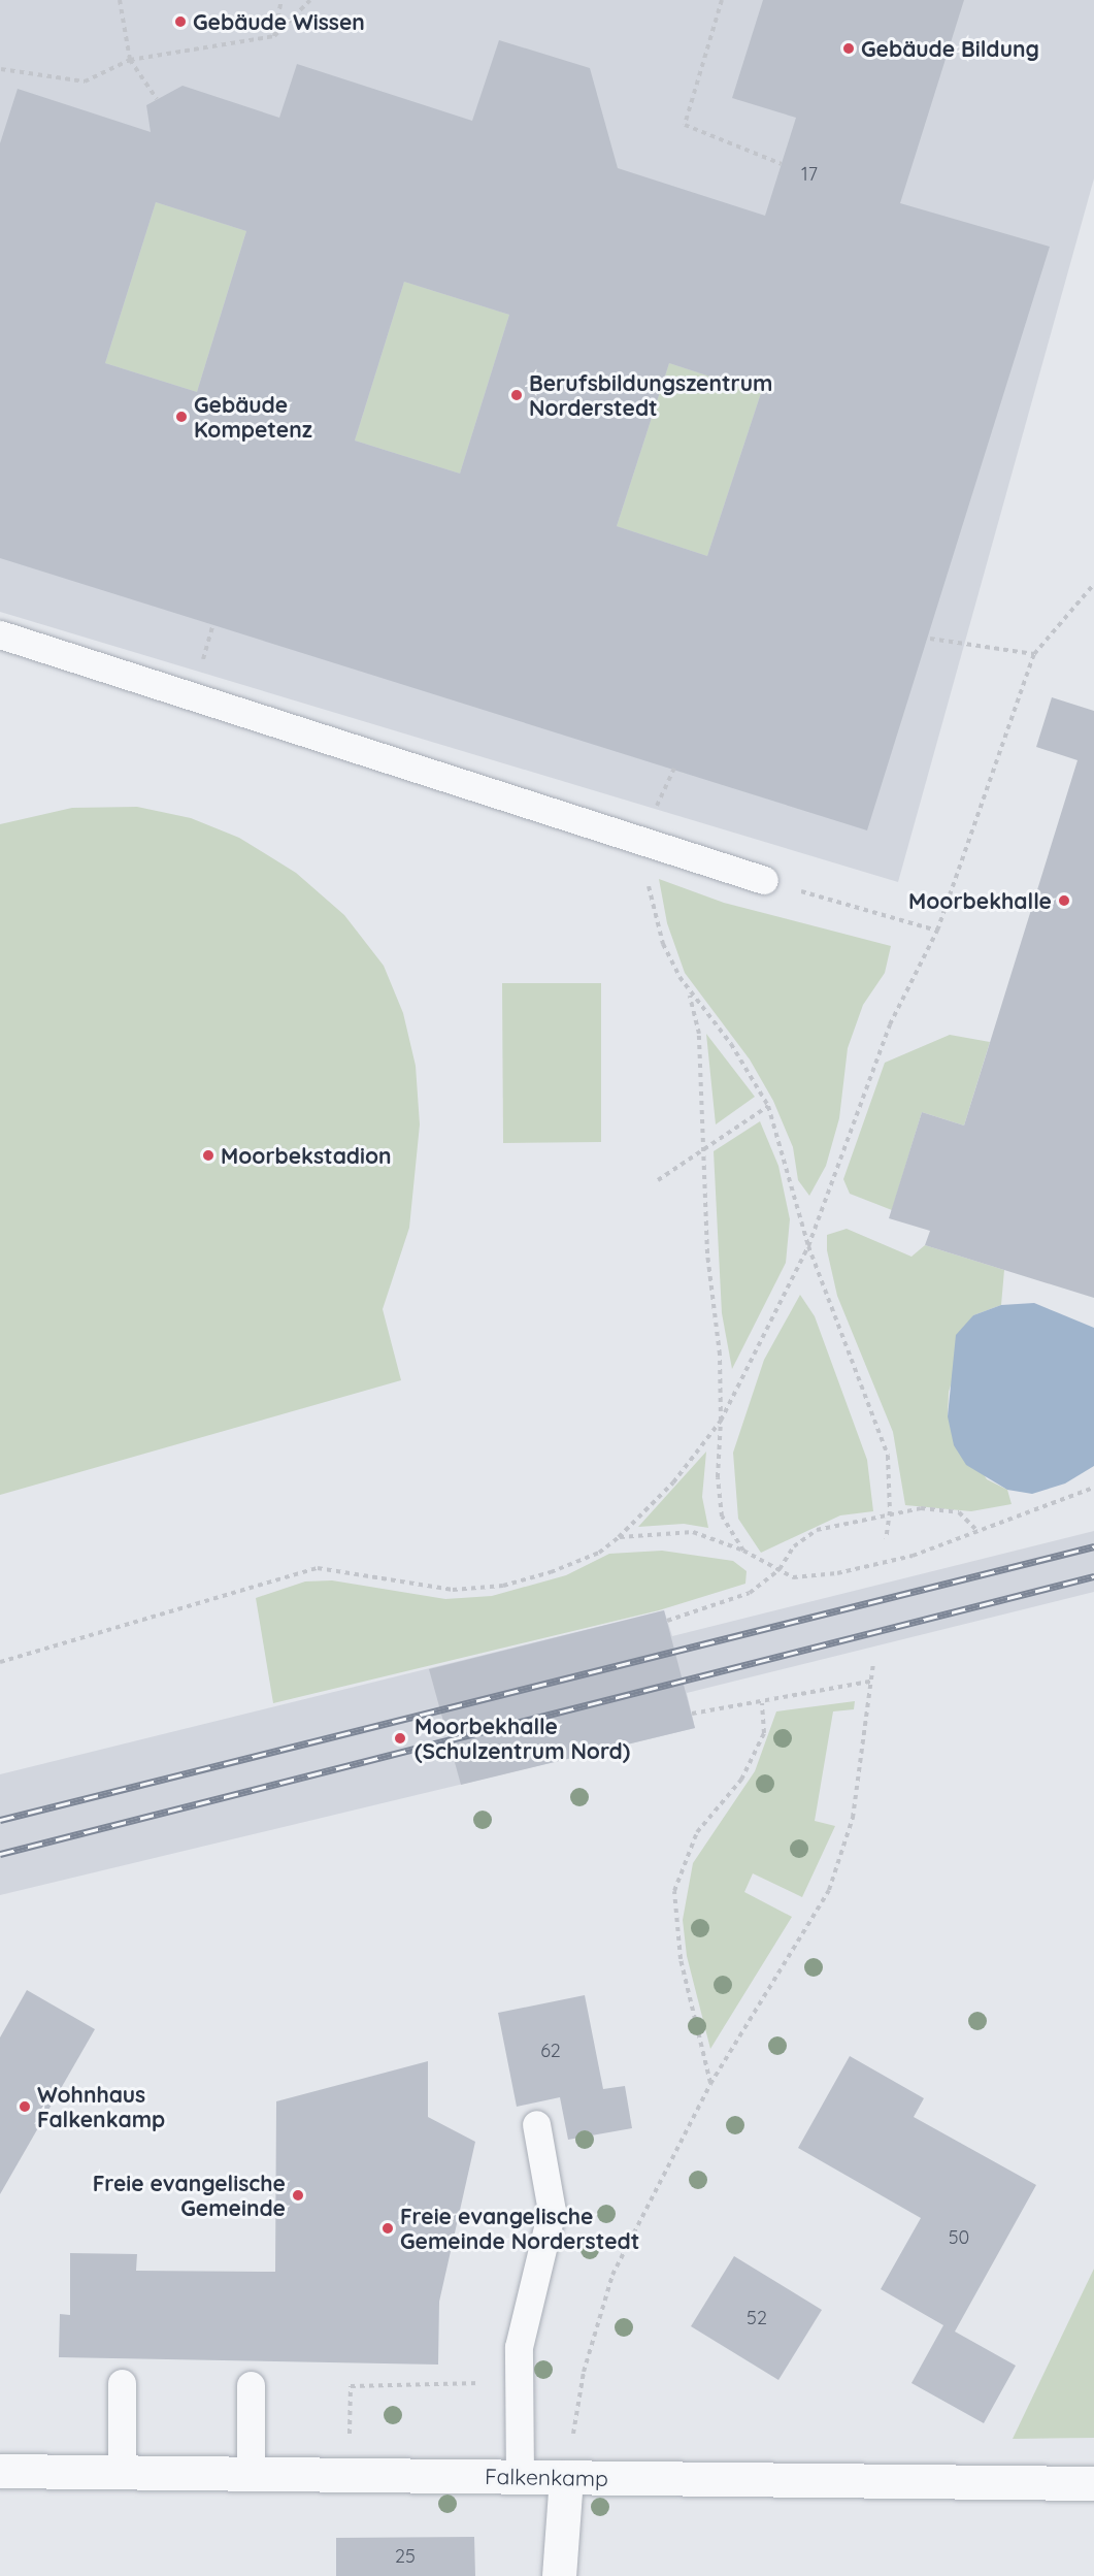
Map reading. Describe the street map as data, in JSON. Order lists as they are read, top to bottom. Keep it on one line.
{"streets":{"street":["Falkenkamp"]},"places":["Gebäude Wissen","Gebäude Bildung","Berufsbildungszentrum Norderstedt","Gebäude Kompetenz","Moorbekhalle","Moorbekstadion","Moorbekhalle (Schulzentrum Nord)","Wohnhaus Falkenkamp","Freie evangelische Gemeinde","Freie evangelische Gemeinde Norderstedt"],"house_numbers":["17","62","50","52","25"]}
